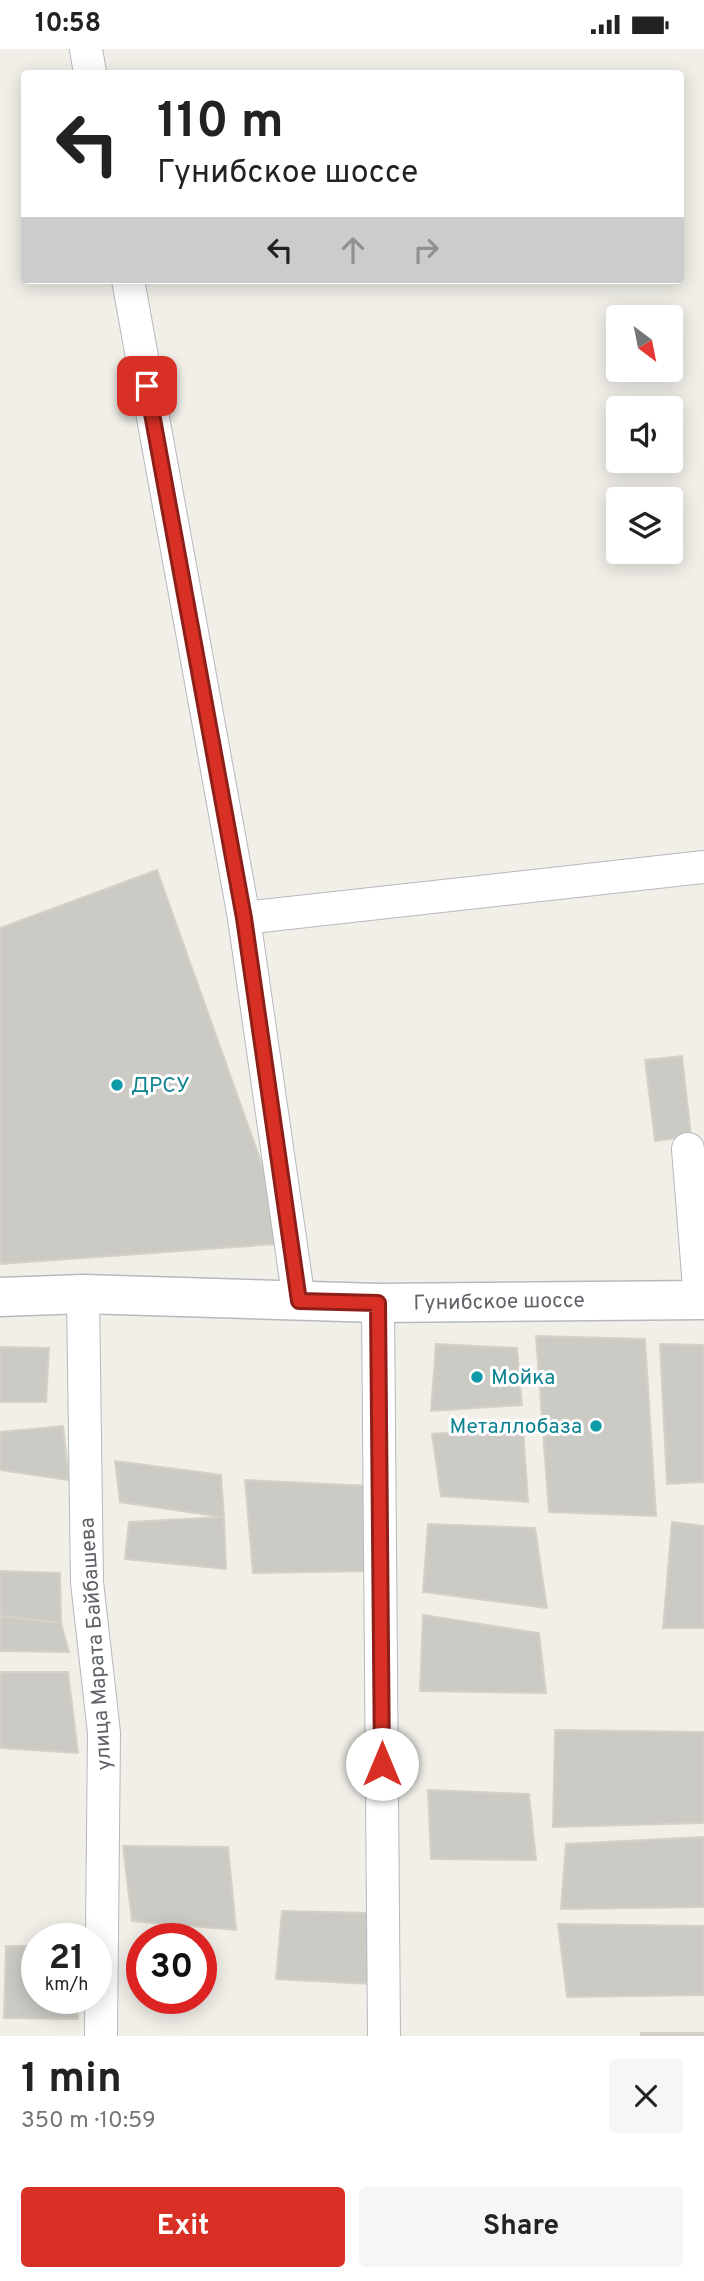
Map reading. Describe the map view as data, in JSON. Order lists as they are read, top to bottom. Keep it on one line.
{"streets":{"main road":["Гунибское шоссе"],"street":["улица Марата Байбашева"]},"crossings":[["Гунибское шоссе","улица Марата Байбашева"]],"places":["ДРСУ","Мойка","Металлобаза"],"north":"bottom right","page":{"status":"10:58","turn":["110 m","Гунибское шоссе"],"speed":"21 km/h","limit":"30","heading":["1 min","350 m · 10:59"],"buttons":["Exit","Share"]}}
